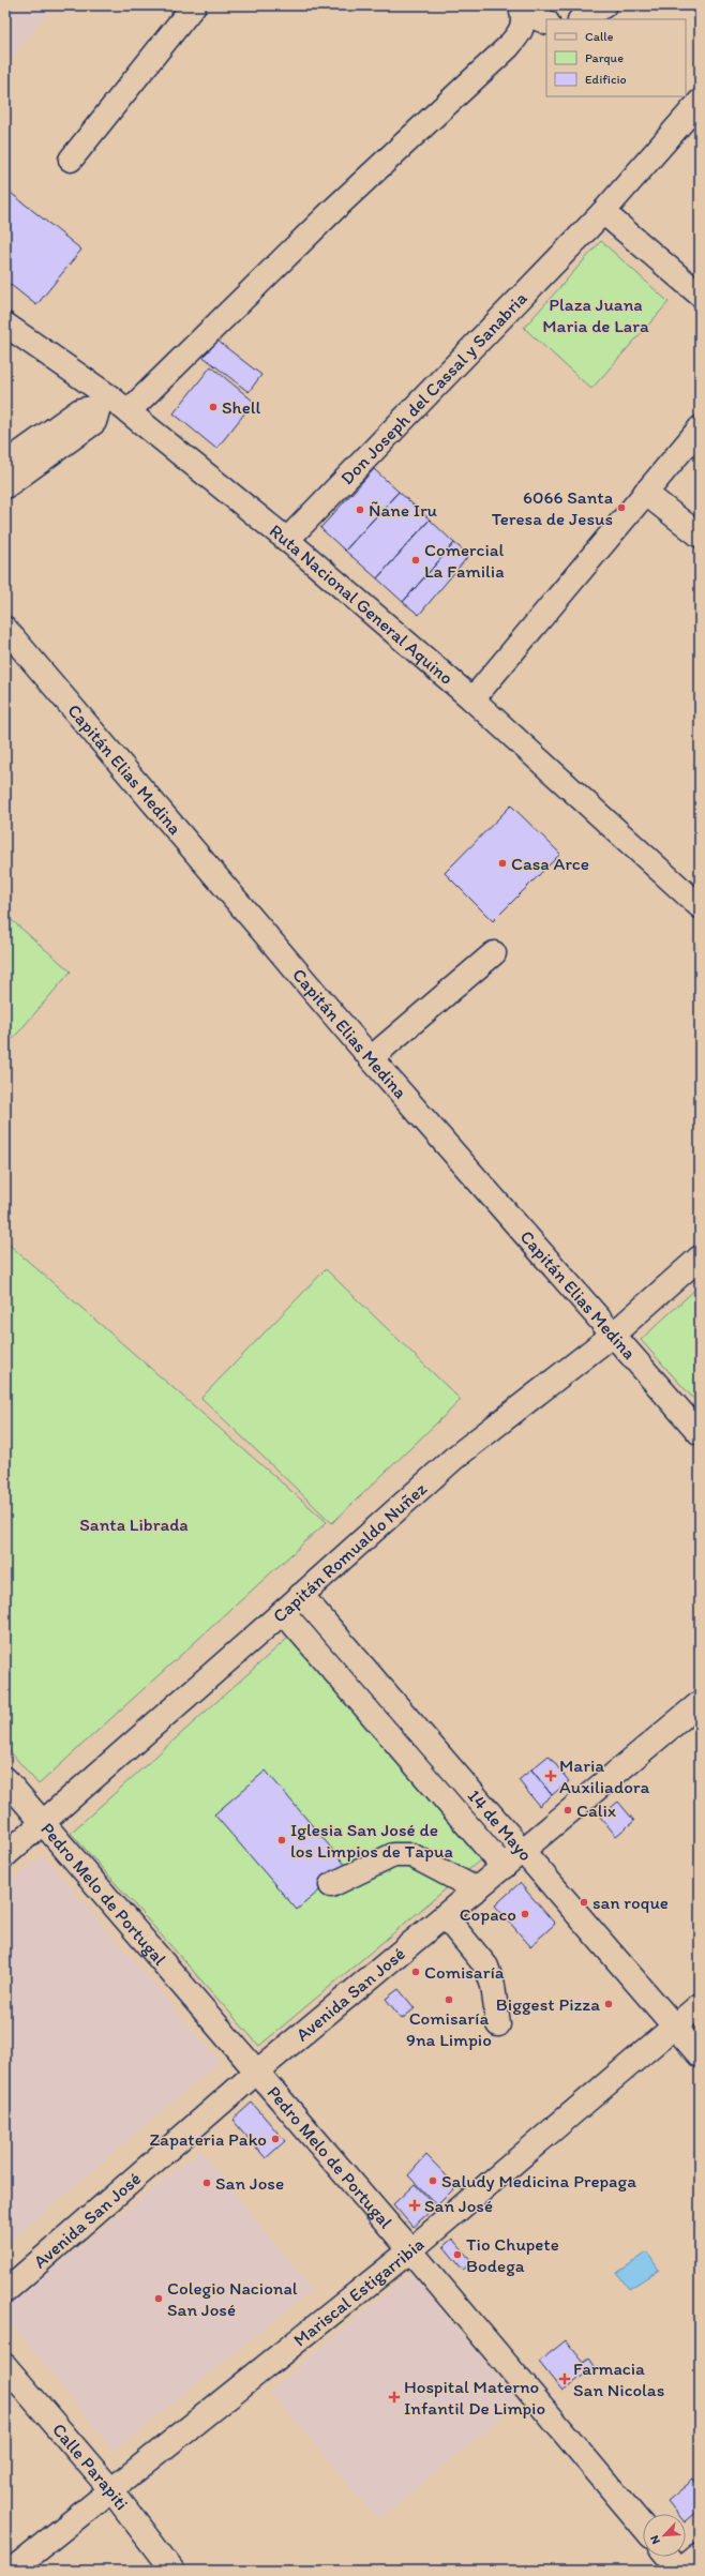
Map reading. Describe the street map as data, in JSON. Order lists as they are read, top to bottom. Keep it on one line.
{"streets":{"main road":["Don Joseph del Cassal y Sanabria","Ruta Nacional General Aquino","Capitán Elias Medina","Capitán Romualdo Nuñez","14 de Mayo","Pedro Melo de Portugal","Avenida San José","Mariscal Estigarribia","Calle Parapiti"]},"crossings":[["Don Joseph del Cassal y Sanabria","Ruta Nacional General Aquino"],["Capitán Elias Medina","Capitán Romualdo Nuñez"],["Capitán Romualdo Nuñez","14 de Mayo"],["Capitán Romualdo Nuñez","Pedro Melo de Portugal"],["14 de Mayo","Avenida San José"],["14 de Mayo","Mariscal Estigarribia"],["Pedro Melo de Portugal","Avenida San José"],["Pedro Melo de Portugal","Mariscal Estigarribia"],["Mariscal Estigarribia","Calle Parapiti"]],"parks":["Plaza Juana Maria de Lara","Santa Librada"],"places":{"other":["Shell","6066 Santa Teresa de Jesus","Ñane Iru","Comercial La Familia","Casa Arce","Calix","Iglesia San José de los Limpios de Tapua","san roque","Copaco","Comisaría","Comisaría 9na Limpio","Biggest Pizza","Zapateria Pako","Saludy Medicina Prepaga","San Jose","Tio Chupete Bodega","Colegio Nacional San José"],"health":["Maria Auxiliadora","San José","Farmacia San Nicolas","Hospital Materno Infantil De Limpio"]},"legend":["Calle","Parque","Edificio"],"north":"bottom left"}
